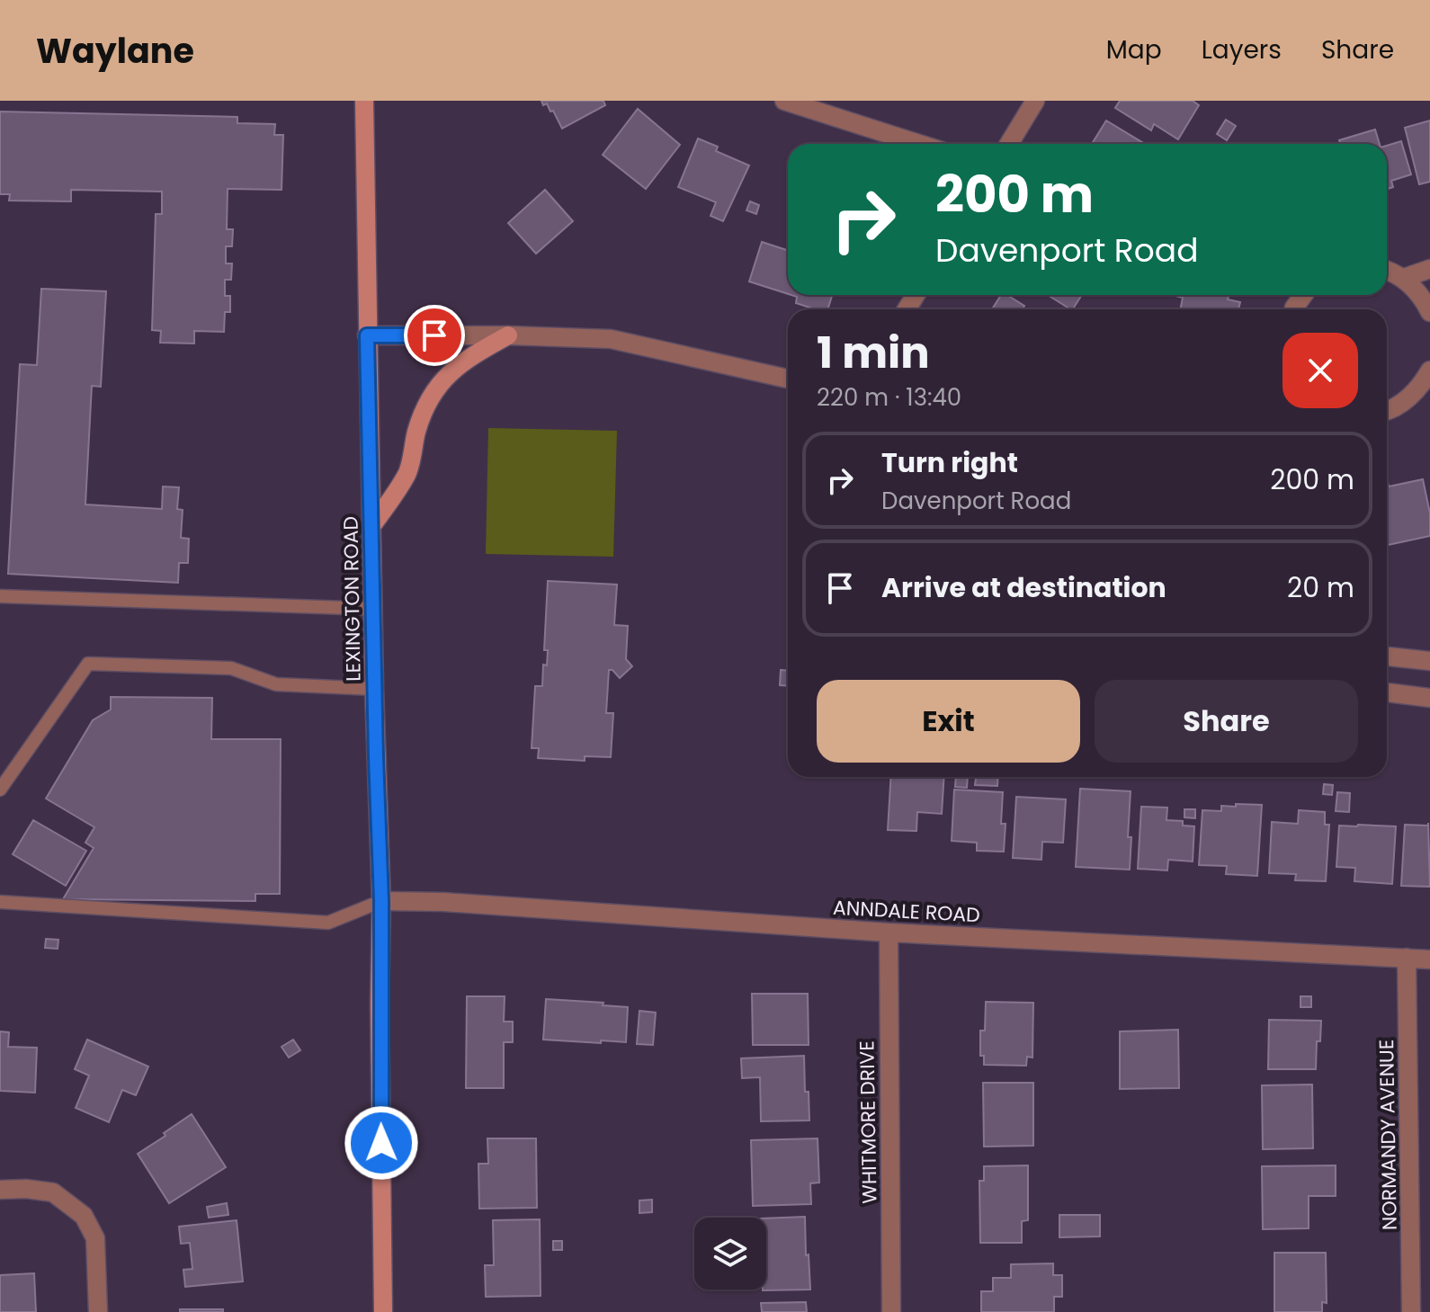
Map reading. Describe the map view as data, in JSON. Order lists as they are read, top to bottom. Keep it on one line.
{"streets":{"main road":["LEXINGTON ROAD"],"street":["ANNDALE ROAD","WHITMORE DRIVE","NORMANDY AVENUE"]},"crossings":[["LEXINGTON ROAD","ANNDALE ROAD"],["ANNDALE ROAD","WHITMORE DRIVE"],["ANNDALE ROAD","NORMANDY AVENUE"]],"page":{"header":"Waylane","nav":["Map","Layers","Share"],"turn":["200 m","Davenport Road"],"heading":["1 min","220 m · 13:40"],"list":[{"name":"Turn right","note":"Davenport Road","value":"200 m"},{"name":"Arrive at destination","value":"20 m"}],"buttons":["Exit","Share"]}}
